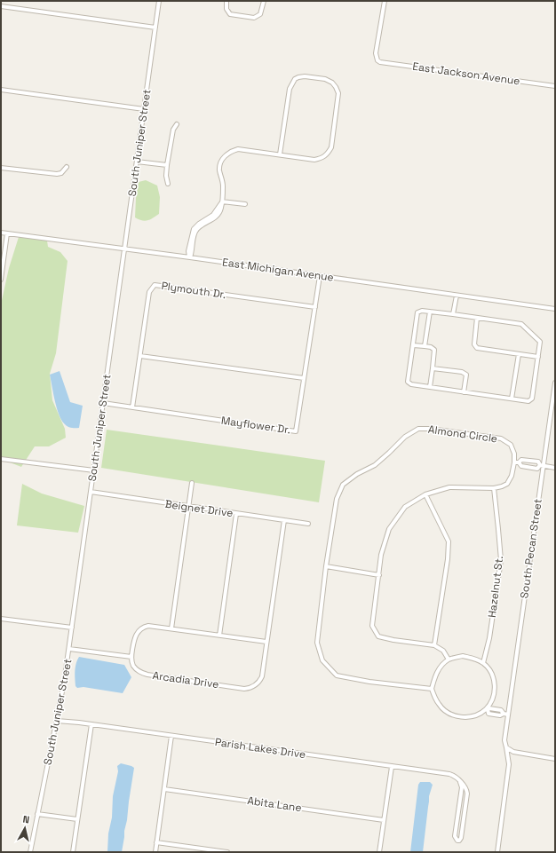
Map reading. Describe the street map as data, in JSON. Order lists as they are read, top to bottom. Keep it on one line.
{"streets":{"street":["East Jackson Avenue","South Juniper Street","East Michigan Avenue","Plymouth Dr.","Mayflower Dr.","Almond Circle","Beignet Drive","South Pecan Street","Hazelnut St.","Arcadia Drive","Parish Lakes Drive","Abita Lane"]},"crossings":[["South Juniper Street","East Michigan Avenue"],["South Juniper Street","Mayflower Dr."],["South Juniper Street","Beignet Drive"],["South Juniper Street","Parish Lakes Drive"],["East Michigan Avenue","Mayflower Dr."],["Plymouth Dr.","Mayflower Dr."],["Almond Circle","Hazelnut St."],["Beignet Drive","Arcadia Drive"]],"north":"top"}
